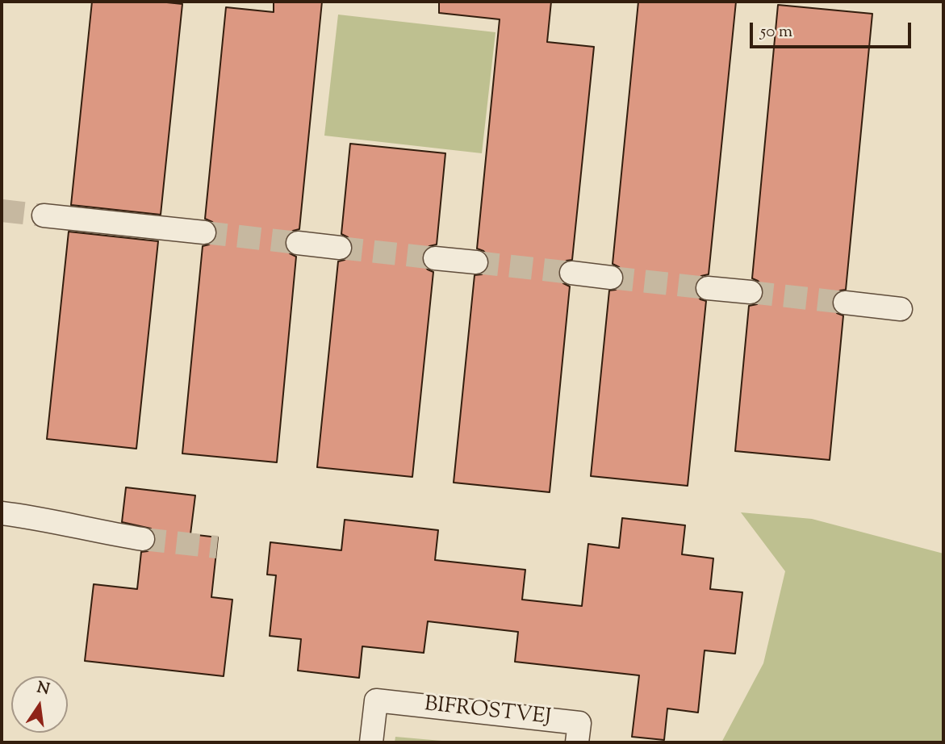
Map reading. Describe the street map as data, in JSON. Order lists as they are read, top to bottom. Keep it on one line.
{"streets":{"street":["BIFROSTVEJ"]},"scale_bar":"50 m","north":"top"}
